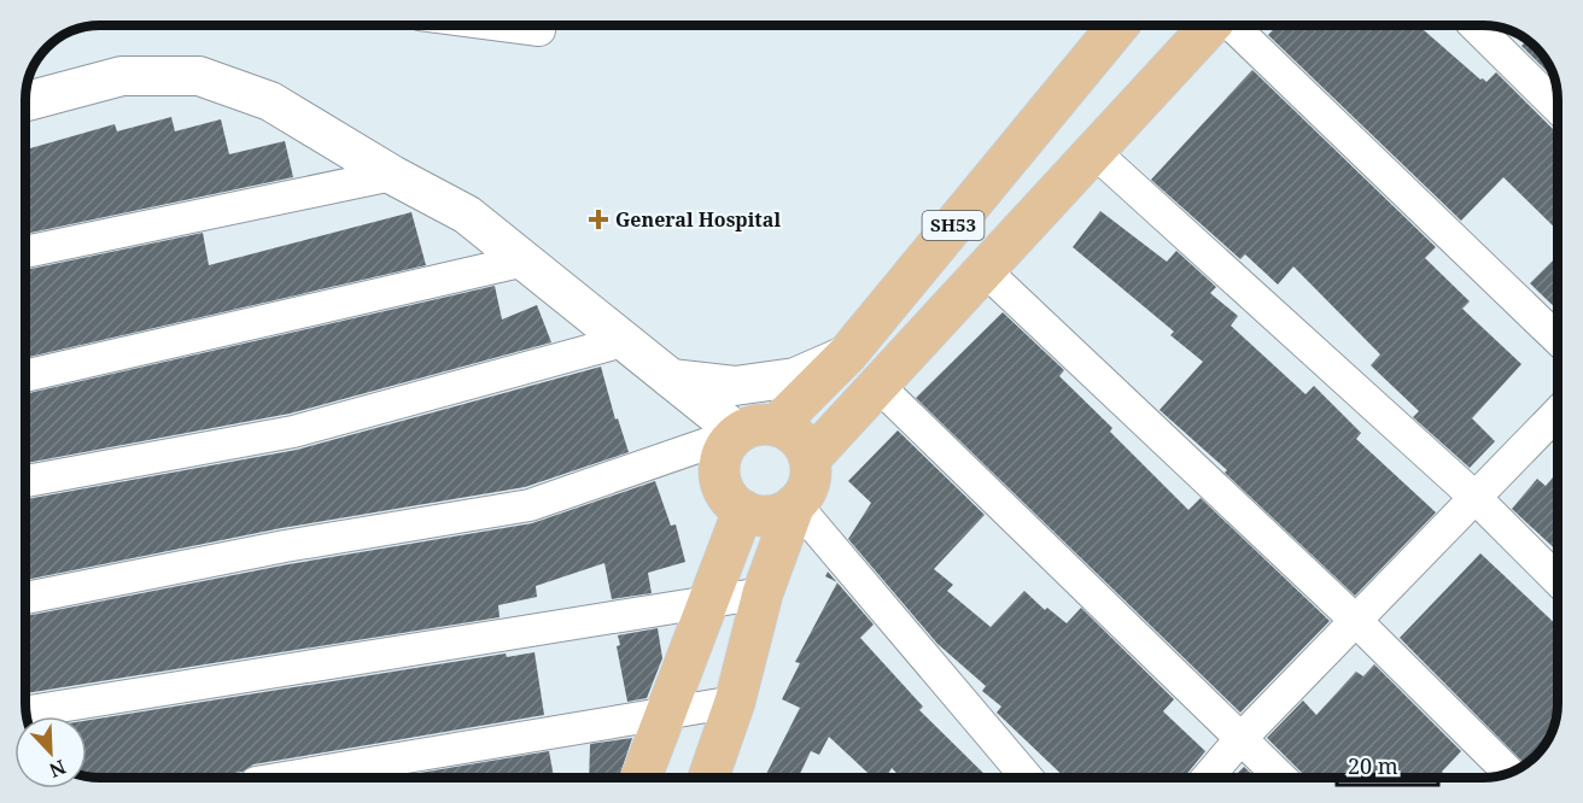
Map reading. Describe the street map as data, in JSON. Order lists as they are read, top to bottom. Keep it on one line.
{"streets":{"main road":["SH53"]},"places":{"health":["General Hospital"]},"scale_bar":"20 m","north":"bottom right"}
